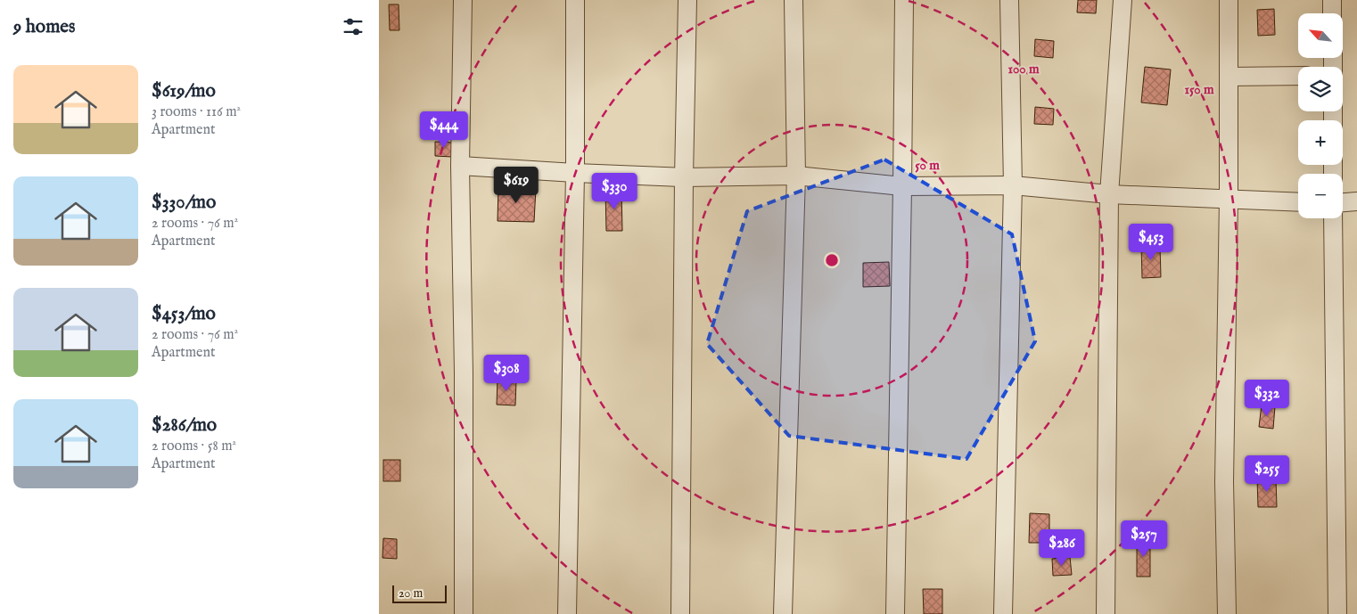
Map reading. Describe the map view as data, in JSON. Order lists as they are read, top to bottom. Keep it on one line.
{"scale_bar":"20 m","north":"top left","page":{"heading":"9 homes","map_buttons":["+","−"],"list":[{"name":"$619/mo","note":"3 rooms · 116 m² · Apartment"},{"name":"$330/mo","note":"2 rooms · 76 m² · Apartment"},{"name":"$453/mo","note":"2 rooms · 76 m² · Apartment"},{"name":"$286/mo","note":"2 rooms · 58 m² · Apartment"}],"price":["$444","$619","$330","$453","$308","$332","$255","$257","$286"],"scale":"20 m"},"rings":["100 m","150 m","50 m"]}
